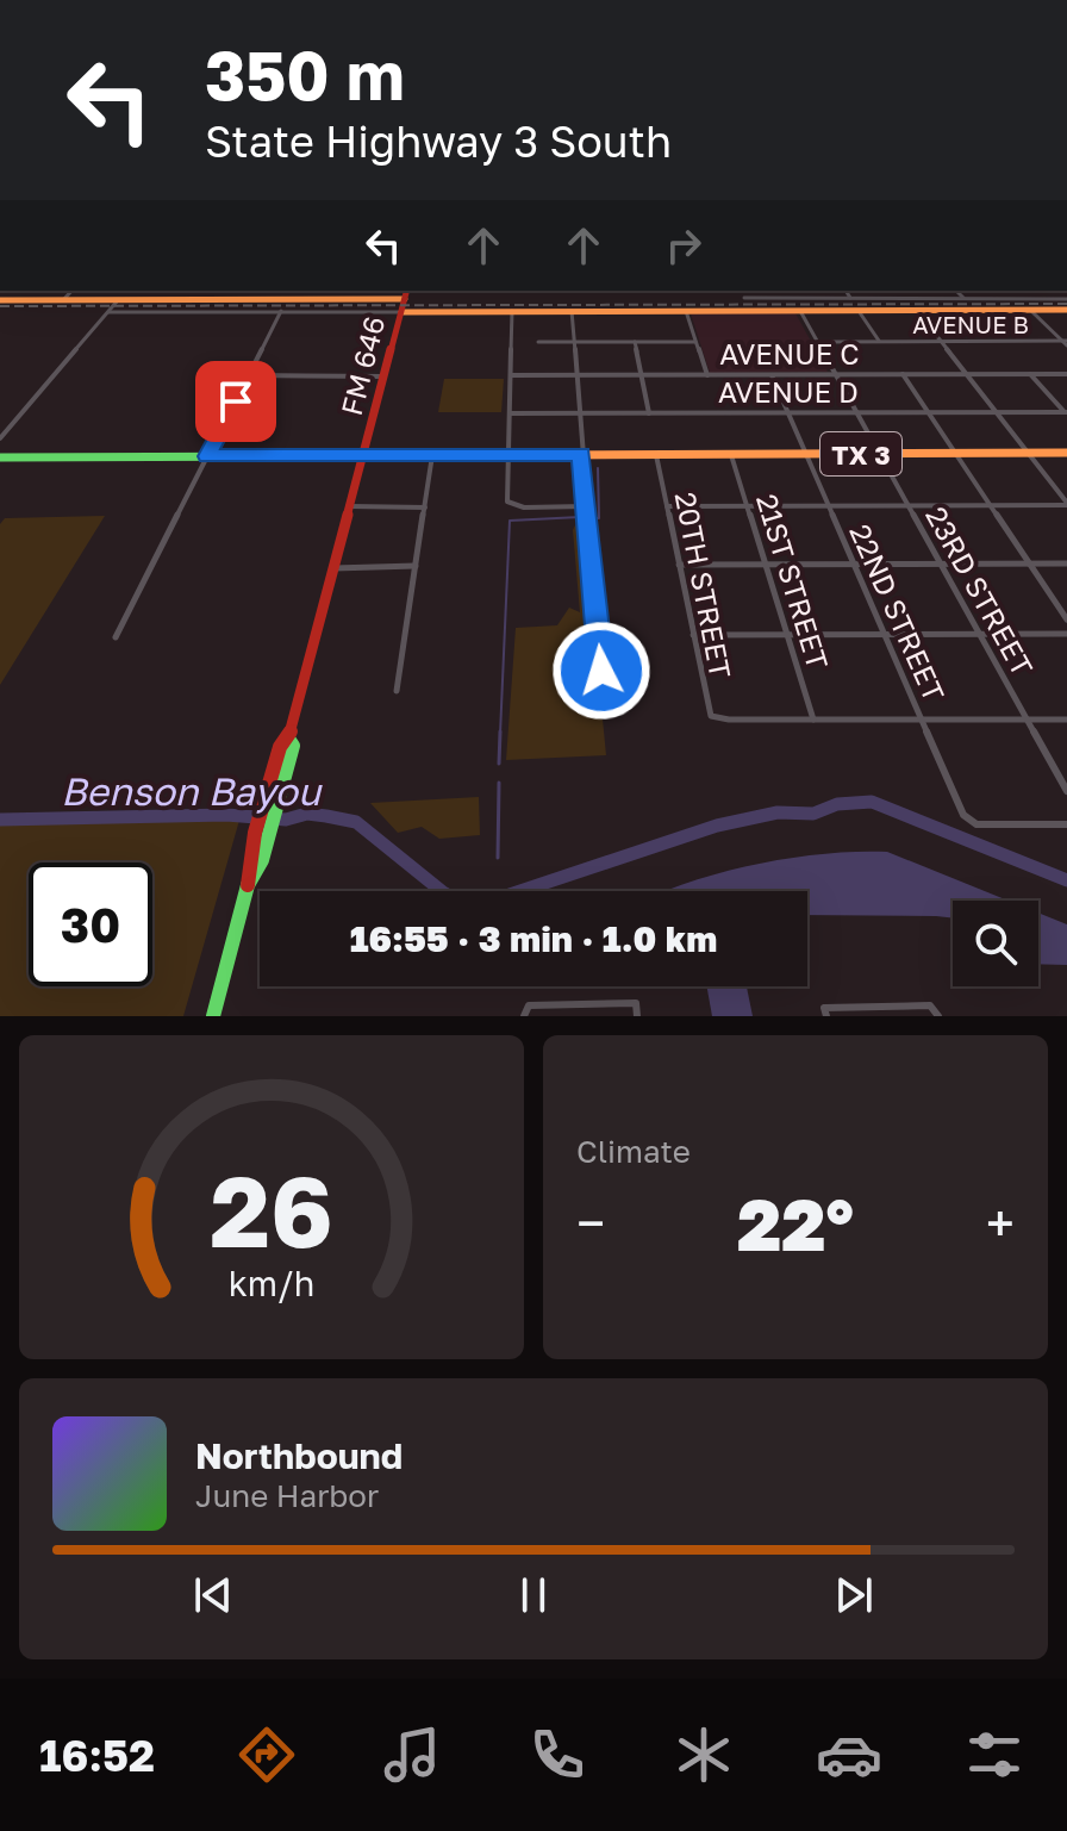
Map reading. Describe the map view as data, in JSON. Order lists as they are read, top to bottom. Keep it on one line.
{"streets":{"main road":["FM 646","TX 3"],"street":["AVENUE B","AVENUE C","AVENUE D","21ST STREET","20TH STREET","23RD STREET","22ND STREET"]},"crossings":[["AVENUE B","23RD STREET"],["AVENUE C","23RD STREET"],["AVENUE C","22ND STREET"],["FM 646","TX 3"],["AVENUE D","23RD STREET"],["AVENUE D","22ND STREET"],["TX 3","21ST STREET"],["TX 3","20TH STREET"],["TX 3","23RD STREET"],["TX 3","22ND STREET"],["21ST STREET","20TH STREET"]],"water":["Benson Bayou"],"page":{"turn":["350 m","State Highway 3 South"],"limit":"30","trip":"16:55 · 3 min · 1.0 km","tile":"Climate","heat":["−","22°","+"],"song":["Northbound","June Harbor"],"tabs":"16:52","gauge":["26","km/h"]}}
